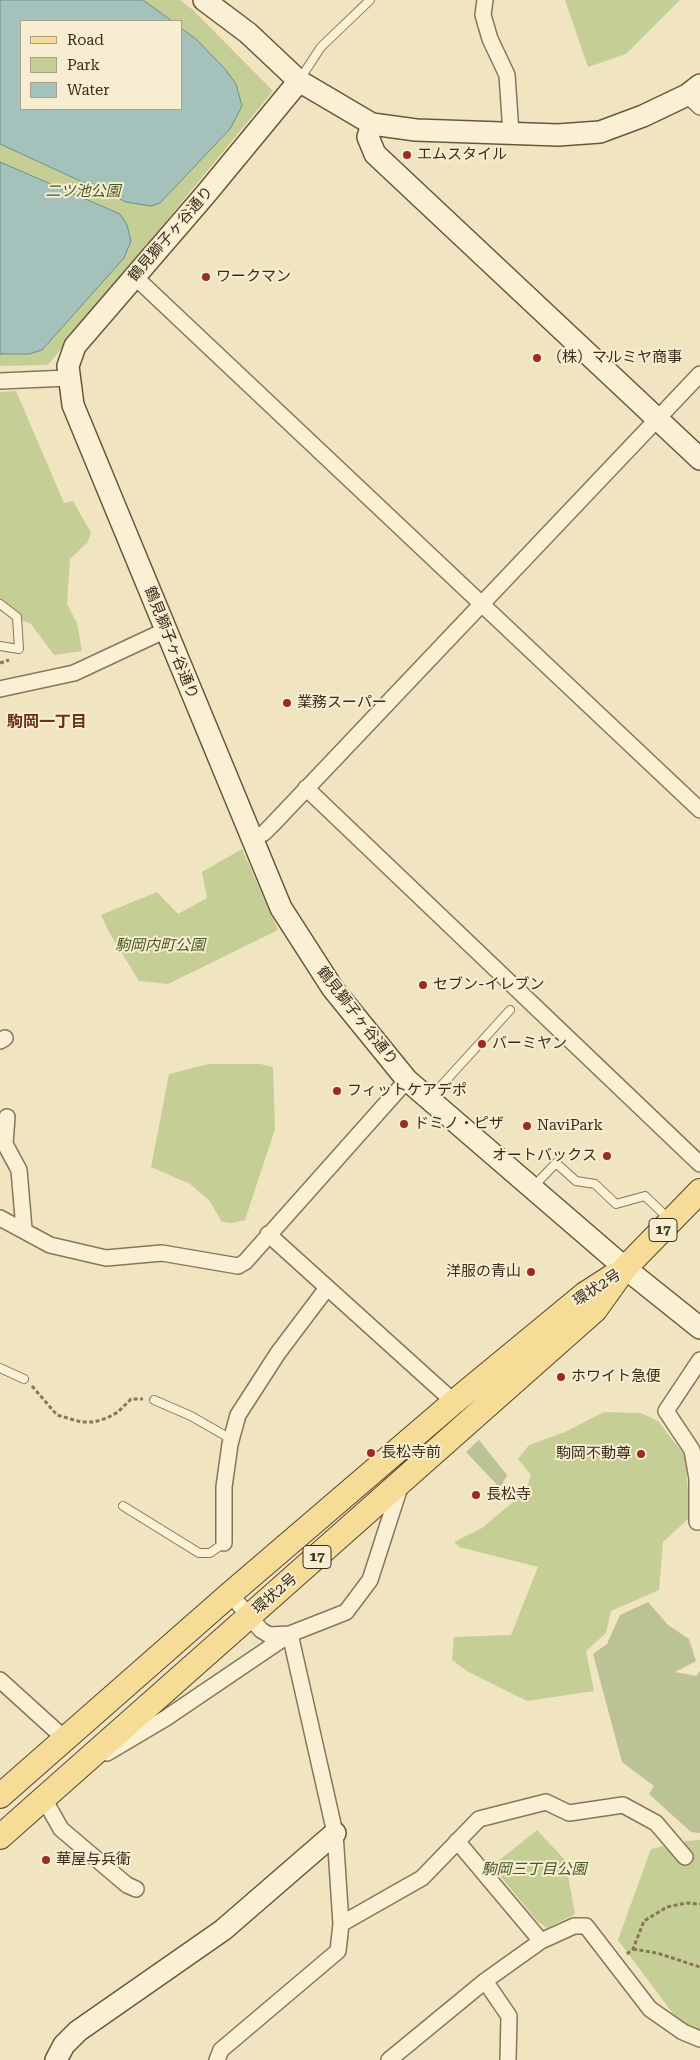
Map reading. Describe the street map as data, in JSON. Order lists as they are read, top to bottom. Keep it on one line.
{"streets":{"main road":["鶴見獅子ヶ谷通り","17","環状2号"]},"crossings":[["鶴見獅子ヶ谷通り","17"],["鶴見獅子ヶ谷通り","環状2号"],["17","環状2号"]],"districts":["駒岡一丁目"],"parks":["二ツ池公園","駒岡内町公園","駒岡三丁目公園"],"places":["エムスタイル","ワークマン","（株）マルミヤ商事","業務スーパー","セブン-イレブン","バーミヤン","フィットケアデポ","ドミノ・ピザ","NaviPark","オートバックス","洋服の青山","ホワイト急便","長松寺前","駒岡不動尊","長松寺","華屋与兵衛"],"legend":["Road","Park","Water"]}
